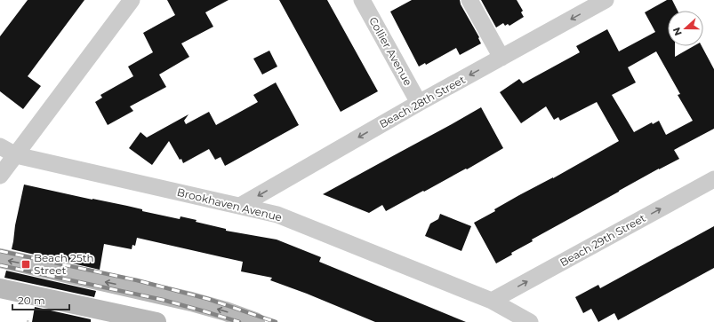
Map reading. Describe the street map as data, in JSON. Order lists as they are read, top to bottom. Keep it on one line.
{"streets":{"street":["Collier Avenue","Beach 28th Street","Brookhaven Avenue","Beach 29th Street"]},"crossings":[["Collier Avenue","Beach 28th Street"],["Beach 28th Street","Brookhaven Avenue"],["Brookhaven Avenue","Beach 29th Street"]],"one_way":["Beach 28th Street","Beach 29th Street"],"places":{"transit":["Beach 25th Street"]},"scale_bar":"20 m","north":"left"}
